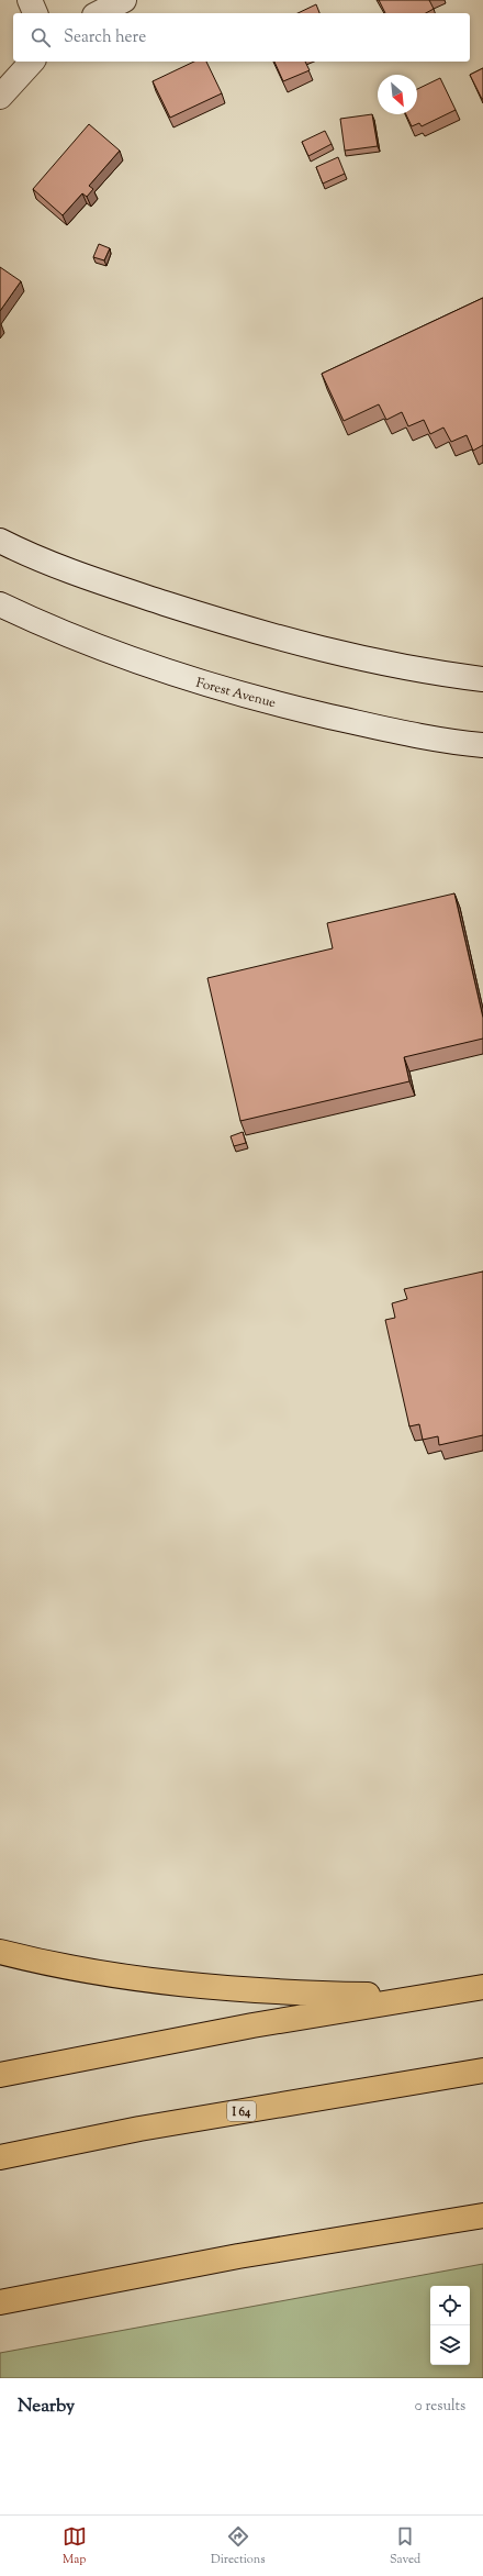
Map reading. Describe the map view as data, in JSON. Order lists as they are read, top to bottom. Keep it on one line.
{"streets":{"highway":["I 64"],"main road":["Forest Avenue"]},"north":"bottom right","page":{"search":"Search here","heading":["Nearby","0 results"],"nav":["Map","Directions","Saved"]}}
